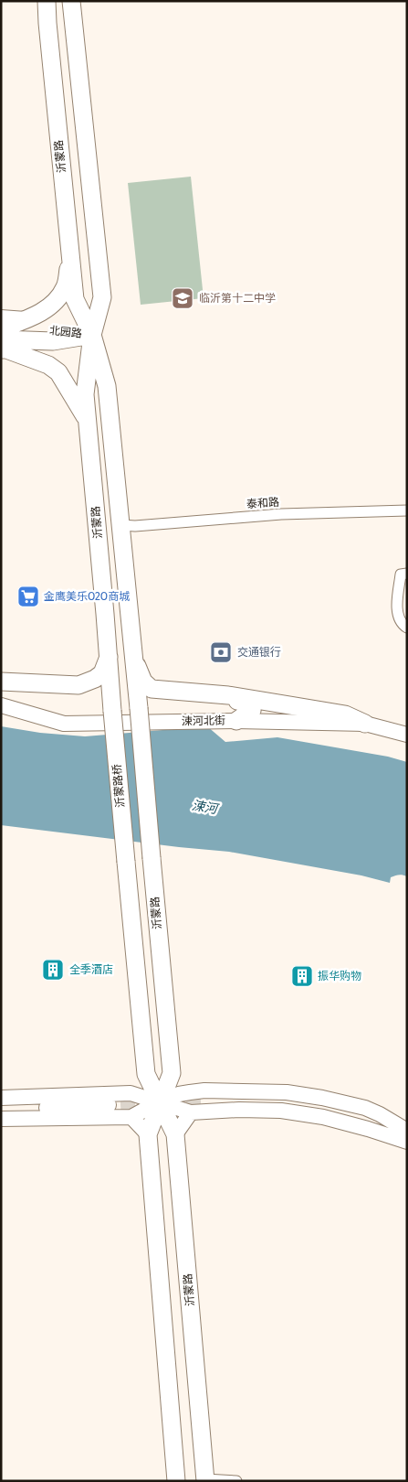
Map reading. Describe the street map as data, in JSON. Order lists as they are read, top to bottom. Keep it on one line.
{"streets":{"main road":["沂蒙路","北园路","涑河北街","沂蒙路桥"],"street":["泰和路"]},"crossings":[["沂蒙路","北园路"],["沂蒙路","泰和路"],["沂蒙路","沂蒙路桥"]],"water":["涑河"],"places":{"school or university":["临沂第十二中学"],"supermarket":["金鹰美乐O2O商城"],"bank":["交通银行"],"building":["全季酒店","振华购物"]}}
